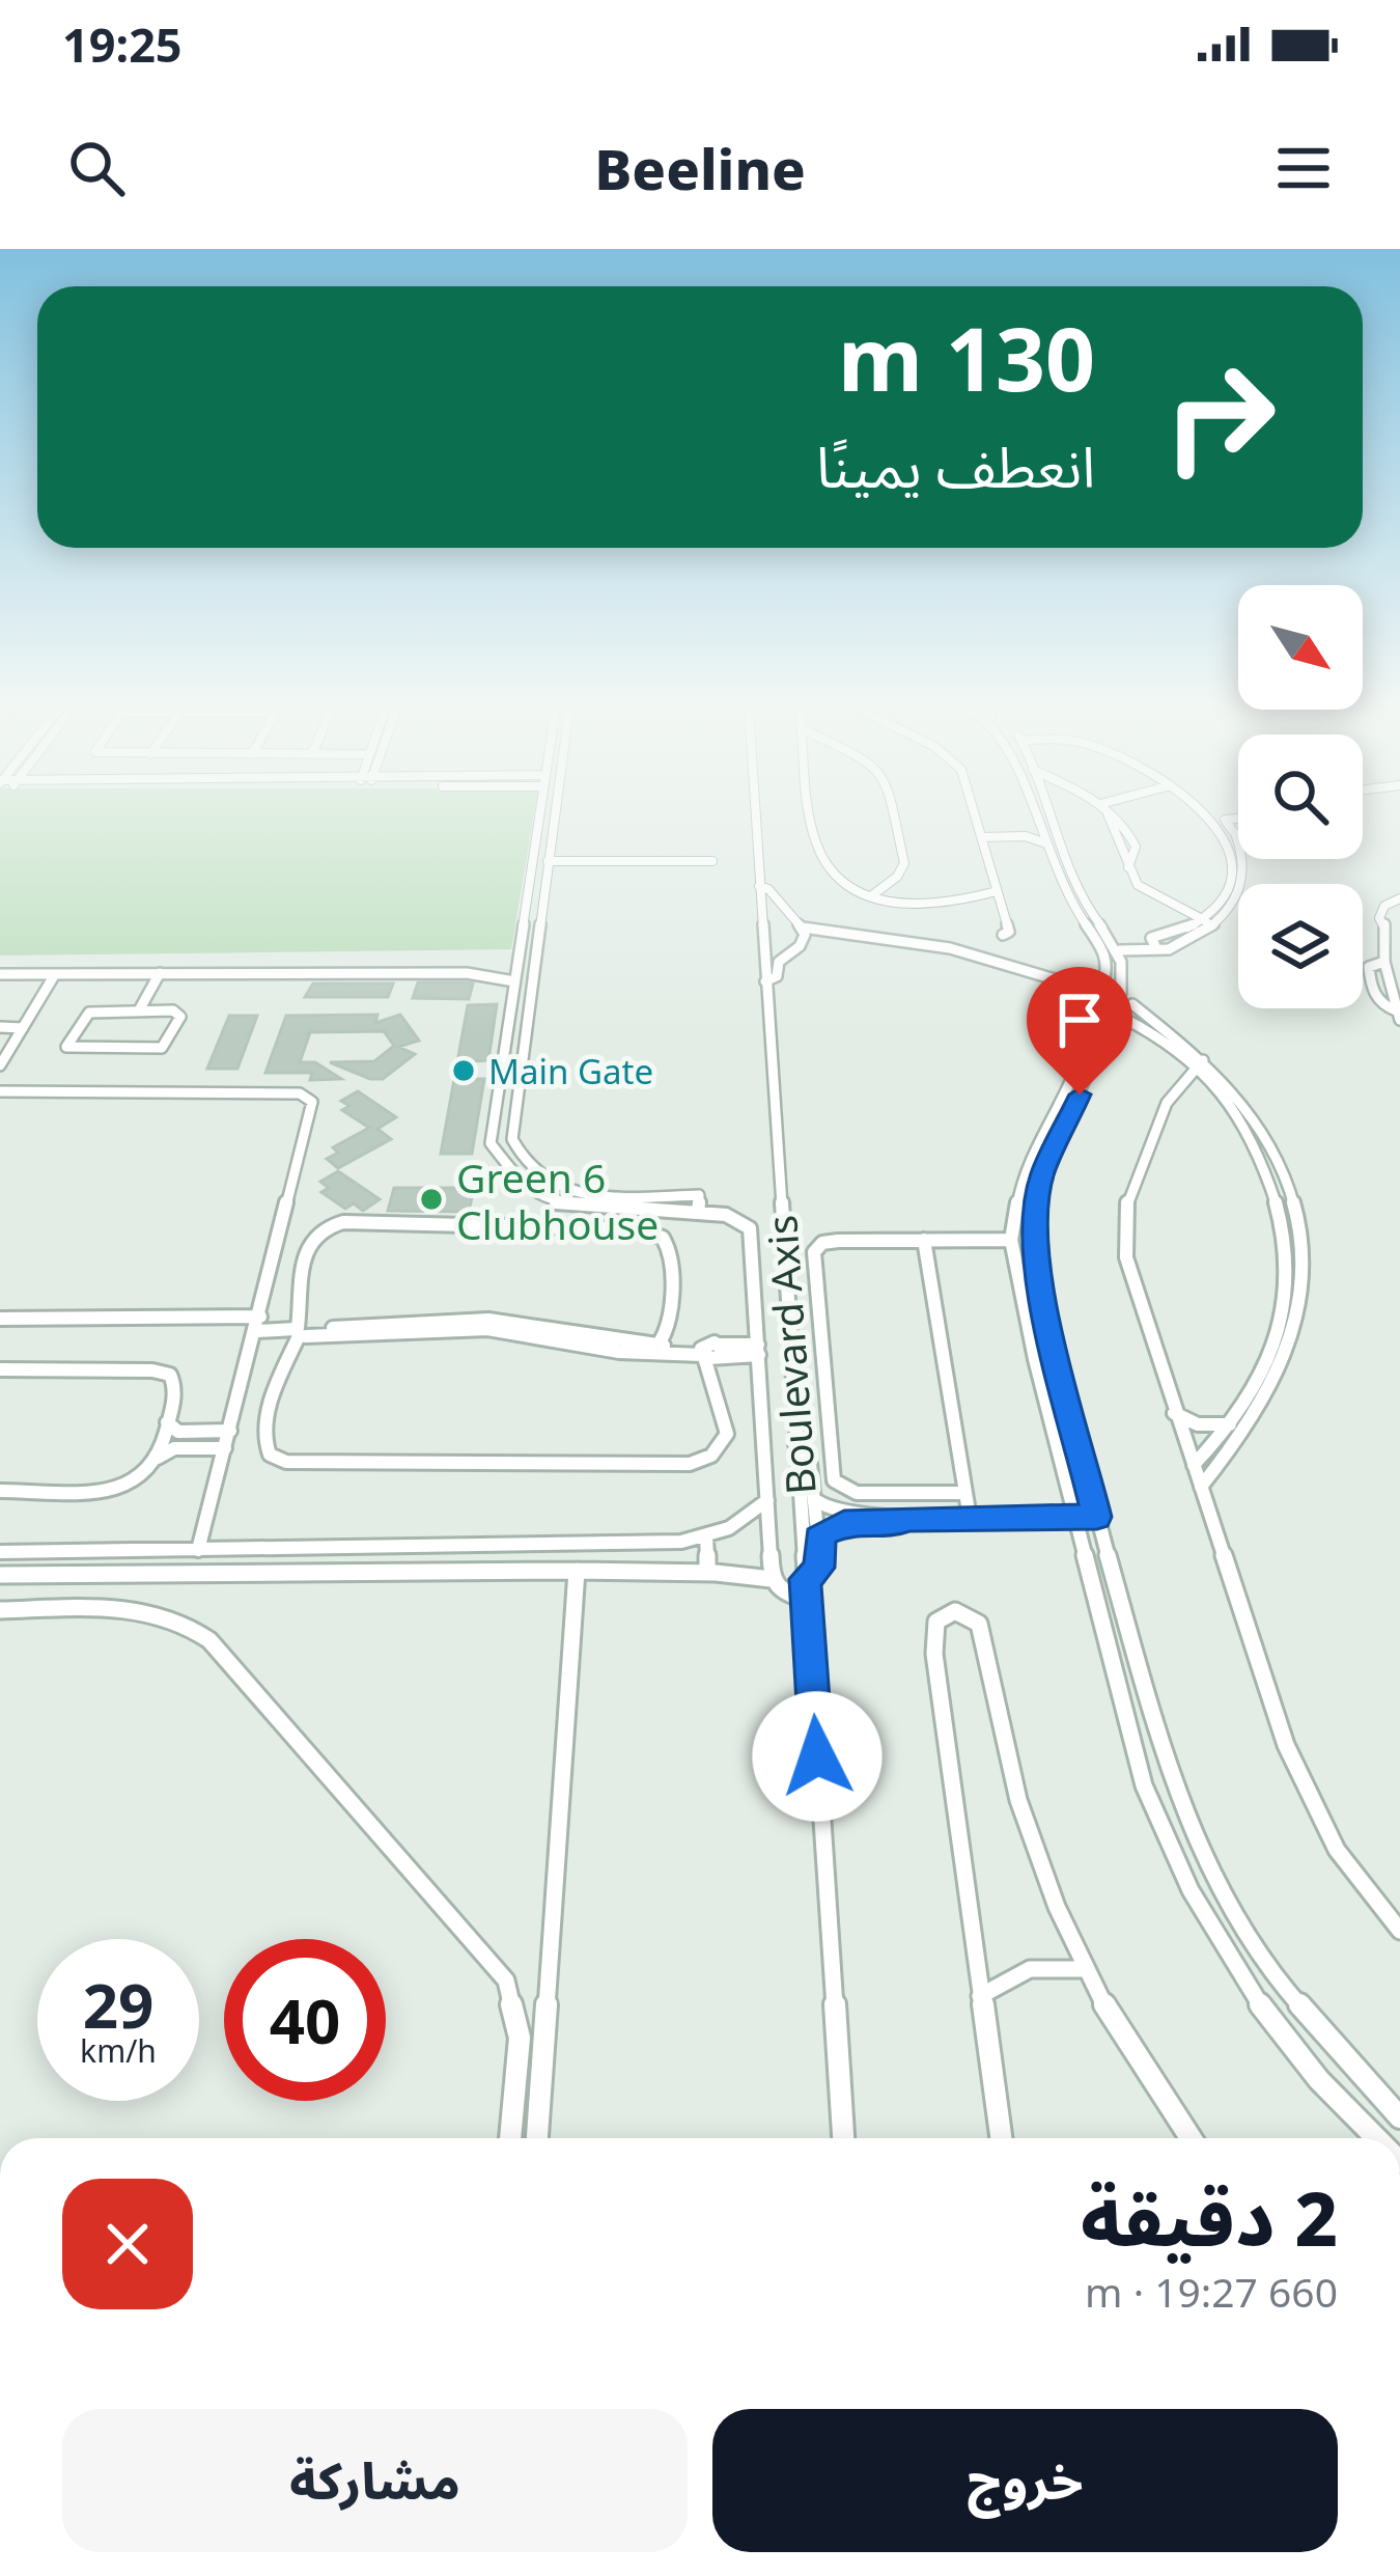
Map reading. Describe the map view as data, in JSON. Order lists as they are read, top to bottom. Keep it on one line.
{"streets":{"street":["Boulevard Axis"]},"places":["Main Gate","Green 6 Clubhouse"],"north":"bottom right","page":{"status":"19:25","header":"Beeline","turn":["130 m","انعطف يمينًا"],"speed":"29 km/h","limit":"40","heading":["2 دقيقة","660 m · 19:27"],"buttons":["خروج","مشاركة"]}}
